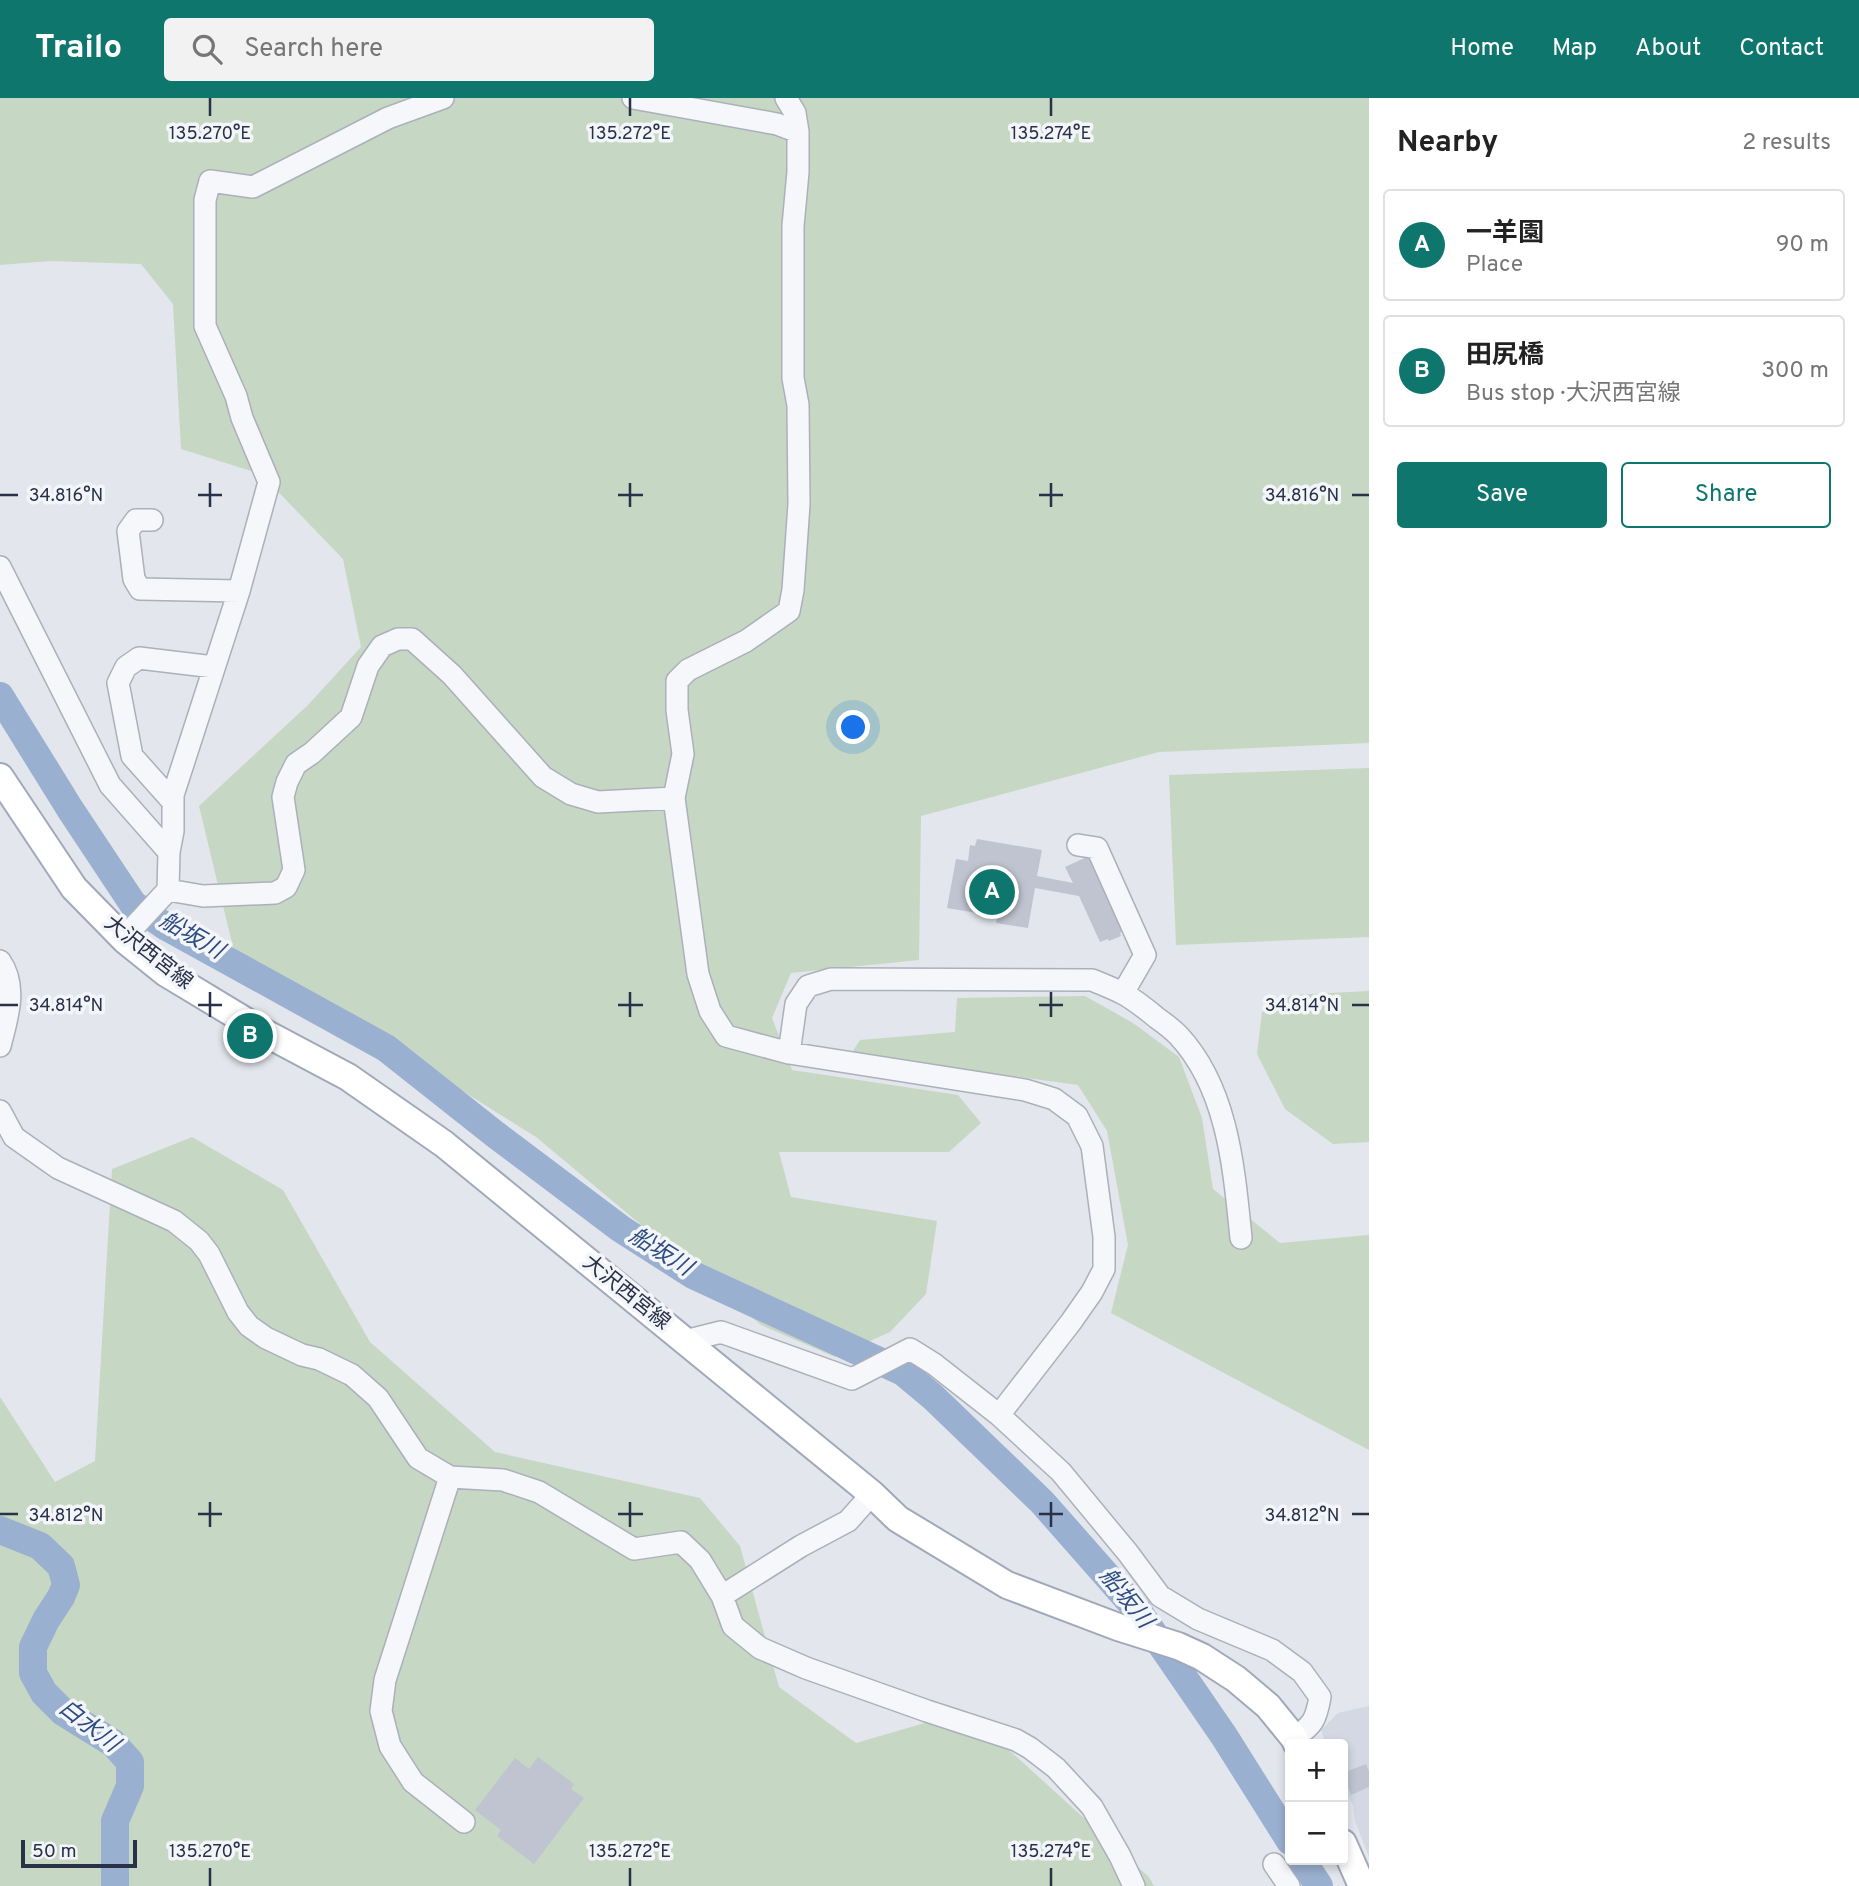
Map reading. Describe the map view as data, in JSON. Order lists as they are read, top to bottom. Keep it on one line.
{"streets":{"main road":["大沢西宮線"]},"water":["船坂川","白水川"],"scale_bar":"50 m","page":{"header":"Trailo","search":"Search here","nav":["Home","Map","About","Contact"],"heading":["Nearby","2 results"],"list":[{"mark":"A","name":"一羊園","note":"Place","value":"90 m"},{"mark":"B","name":"田尻橋","note":"Bus stop · 大沢西宮線","value":"300 m"}],"buttons":["Save","Share"],"pins":["A","B"],"map_buttons":["+","−"],"scale":"50 m"},"coordinates":["135.270°E","135.272°E","135.274°E","34.816°N","34.814°N","34.812°N"]}
